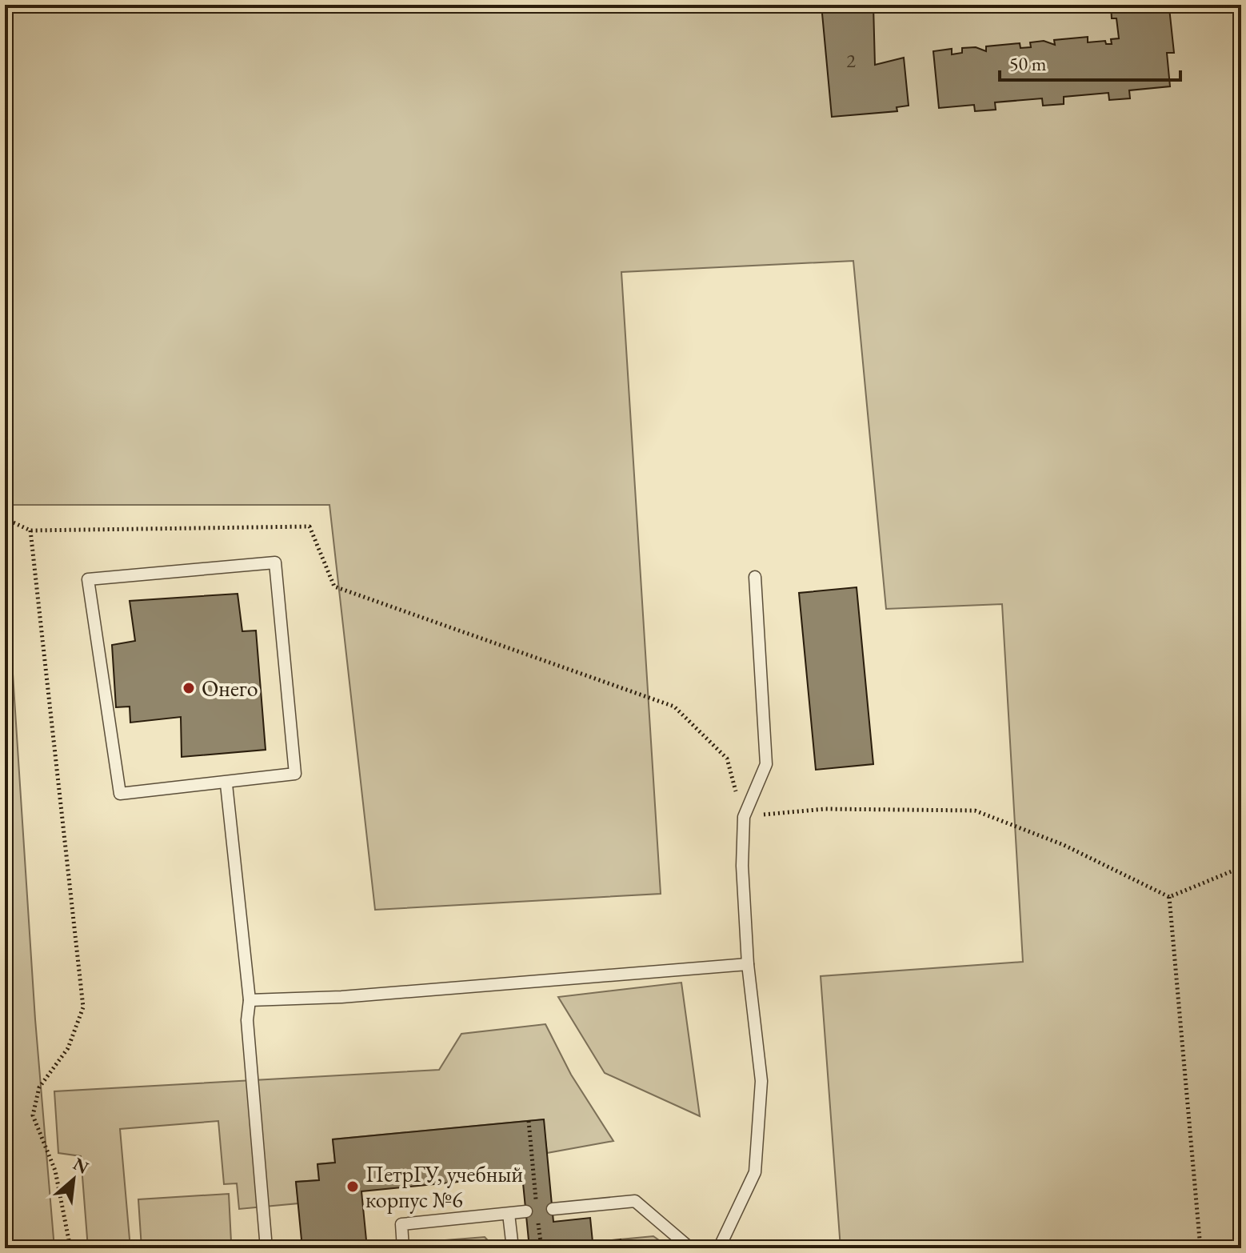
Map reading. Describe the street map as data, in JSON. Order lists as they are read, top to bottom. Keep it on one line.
{"places":["Онего","ПетрГУ, учебный корпус №6"],"house_numbers":["2"],"scale_bar":"50 m","north":"top right"}
